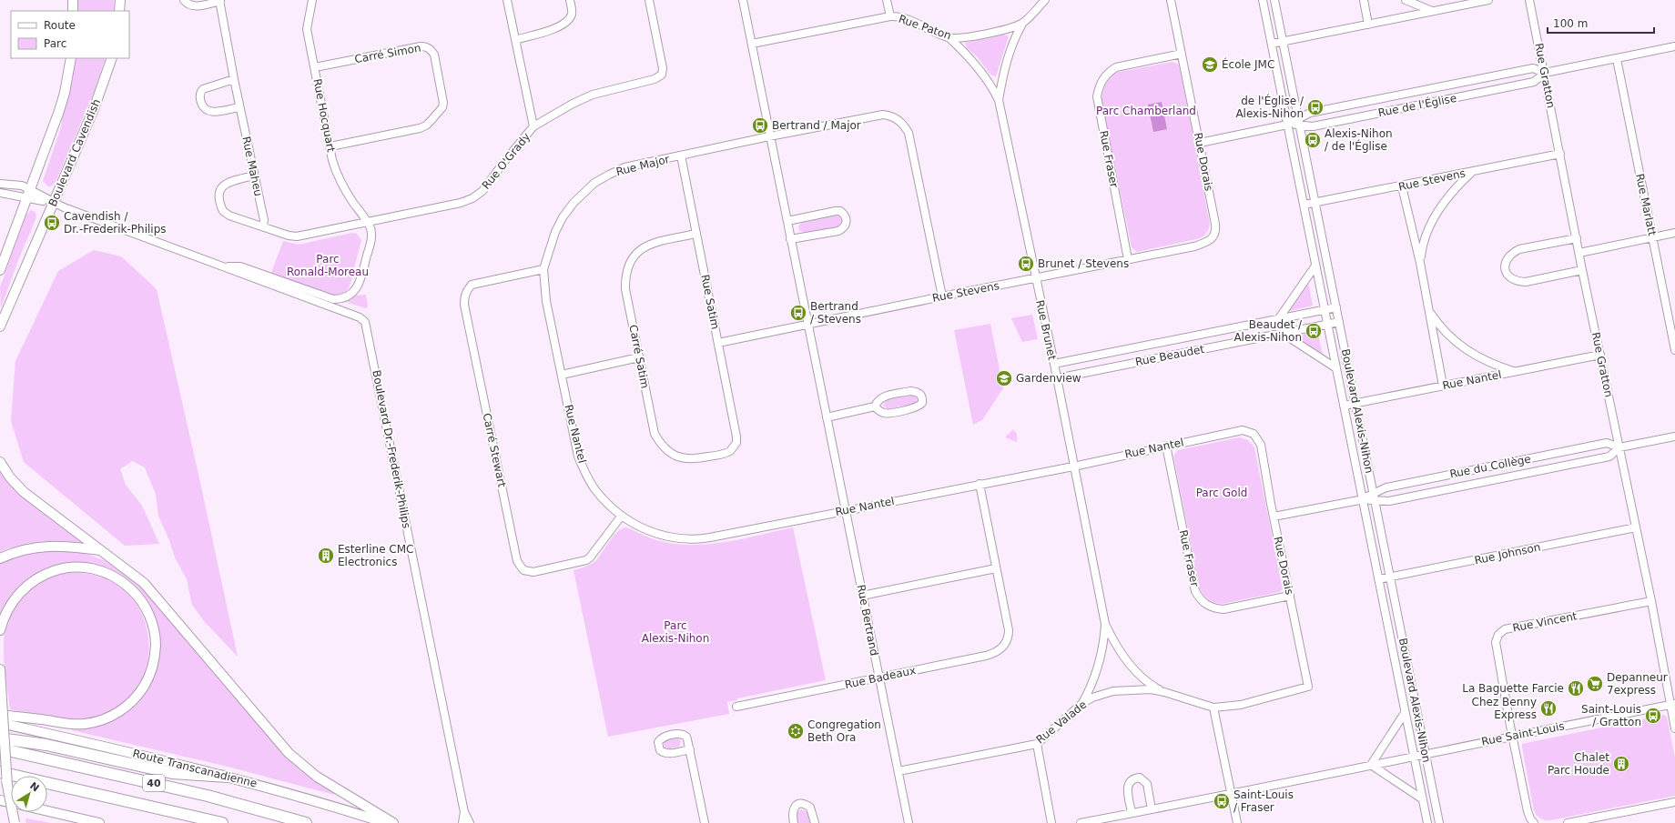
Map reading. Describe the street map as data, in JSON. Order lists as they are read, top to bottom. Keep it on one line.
{"streets":{"highway":["40"],"main road":["Boulevard Cavendish","Route Transcanadienne"],"street":["Rue Paton","Carré Simon","Rue Gratton","Rue de l'Église","Rue Hocquart","Rue Fraser","Rue O'Grady","Rue Dorais","Rue Major","Rue Maheu","Rue Stevens","Rue Marlatt","Rue Satim","Rue Brunet","Rue Beaudet","Carré Satim","Rue Nantel","Boulevard Alexis-Nihon","Boulevard Dr.-Frederik-Philips","Carré Stewart","Rue du Collège","Rue Johnson","Rue Bertrand","Rue Vincent","Rue Badeaux","Rue Valade","Rue Saint-Louis"]},"crossings":[["Rue Paton","Rue Brunet"],["Rue Paton","Rue Bertrand"],["Carré Simon","Rue Hocquart"],["Rue Gratton","Rue de l'Église"],["Rue Gratton","Rue Stevens"],["Rue Gratton","Rue Nantel"],["Rue Gratton","Rue du Collège"],["Rue Gratton","Rue Johnson"],["Rue Gratton","Rue Vincent"],["Rue Gratton","Rue Saint-Louis"],["Rue de l'Église","Rue Dorais"],["Rue de l'Église","Rue Marlatt"],["Rue de l'Église","Boulevard Alexis-Nihon"],["Rue Hocquart","Rue O'Grady"],["Rue Hocquart","Boulevard Dr.-Frederik-Philips"],["Boulevard Cavendish","Boulevard Dr.-Frederik-Philips"],["Rue Fraser","Rue Dorais"],["Rue Fraser","Rue Stevens"],["Rue Fraser","Rue Nantel"],["Rue O'Grady","Boulevard Dr.-Frederik-Philips"],["Rue Dorais","Rue Stevens"],["Rue Dorais","Rue Nantel"],["Rue Dorais","Rue du Collège"],["Rue Dorais","Rue Valade"],["Rue Major","Rue Stevens"],["Rue Major","Rue Satim"],["Rue Major","Rue Nantel"],["Rue Major","Carré Stewart"],["Rue Major","Rue Bertrand"],["Rue Stevens","Rue Satim"],["Rue Stevens","Rue Brunet"],["Rue Stevens","Boulevard Alexis-Nihon"],["Rue Stevens","Rue Bertrand"],["Rue Satim","Carré Satim"],["Rue Brunet","Rue Beaudet"],["Rue Brunet","Rue Nantel"],["Rue Brunet","Rue Valade"],["Rue Beaudet","Boulevard Alexis-Nihon"],["Rue Nantel","Boulevard Alexis-Nihon"],["Rue Nantel","Carré Stewart"],["Rue Nantel","Rue Bertrand"],["Boulevard Alexis-Nihon","Rue du Collège"],["Boulevard Alexis-Nihon","Rue Johnson"],["Boulevard Alexis-Nihon","Rue Saint-Louis"],["Rue Bertrand","Rue Badeaux"],["Rue Bertrand","Rue Valade"],["Rue Vincent","Rue Saint-Louis"]],"parks":["Parc Chamberland","Parc Ronald-Moreau","Parc Gold","Parc Alexis-Nihon"],"places":{"school or university":["École JMC","Gardenview"],"bus stop":["de l'Église / Alexis-Nihon","Bertrand / Major","Alexis-Nihon / de l'Église","Cavendish / Dr.-Frederik-Philips","Brunet / Stevens","Bertrand / Stevens","Beaudet / Alexis-Nihon","Saint-Louis / Gratton","Saint-Louis / Fraser"],"building":["Esterline CMC Electronics","Chalet Parc Houde"],"supermarket":["Depanneur 7express"],"restaurant":["La Baguette Farcie","Chez Benny Express"],"synagogue":["Congregation Beth Ora"]},"legend":["Route","Parc"],"scale_bar":"100 m","north":"top right"}
